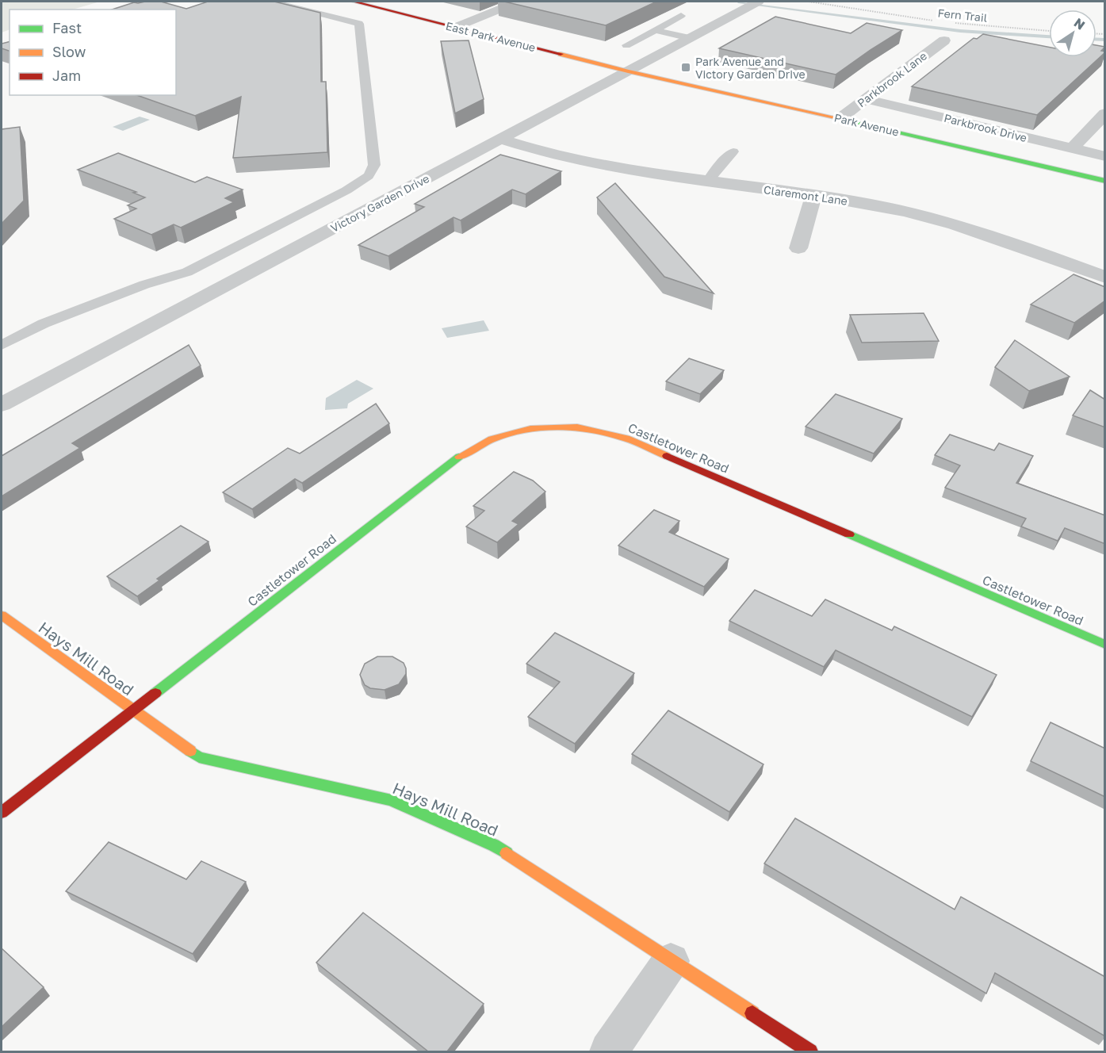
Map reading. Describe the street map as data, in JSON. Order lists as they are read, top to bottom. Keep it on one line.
{"streets":{"street":["East Park Avenue","Parkbrook Lane","Park Avenue","Parkbrook Drive","Claremont Lane","Victory Garden Drive","Castletower Road","Hays Mill Road"],"path":["Fern Trail"]},"crossings":[["East Park Avenue","Park Avenue"],["East Park Avenue","Victory Garden Drive"],["Parkbrook Lane","Park Avenue"],["Parkbrook Lane","Parkbrook Drive"],["Park Avenue","Victory Garden Drive"],["Claremont Lane","Victory Garden Drive"],["Castletower Road","Hays Mill Road"]],"places":{"transit":["Park Avenue and Victory Garden Drive"]},"legend":["Fast","Slow","Jam"],"north":"top right"}
